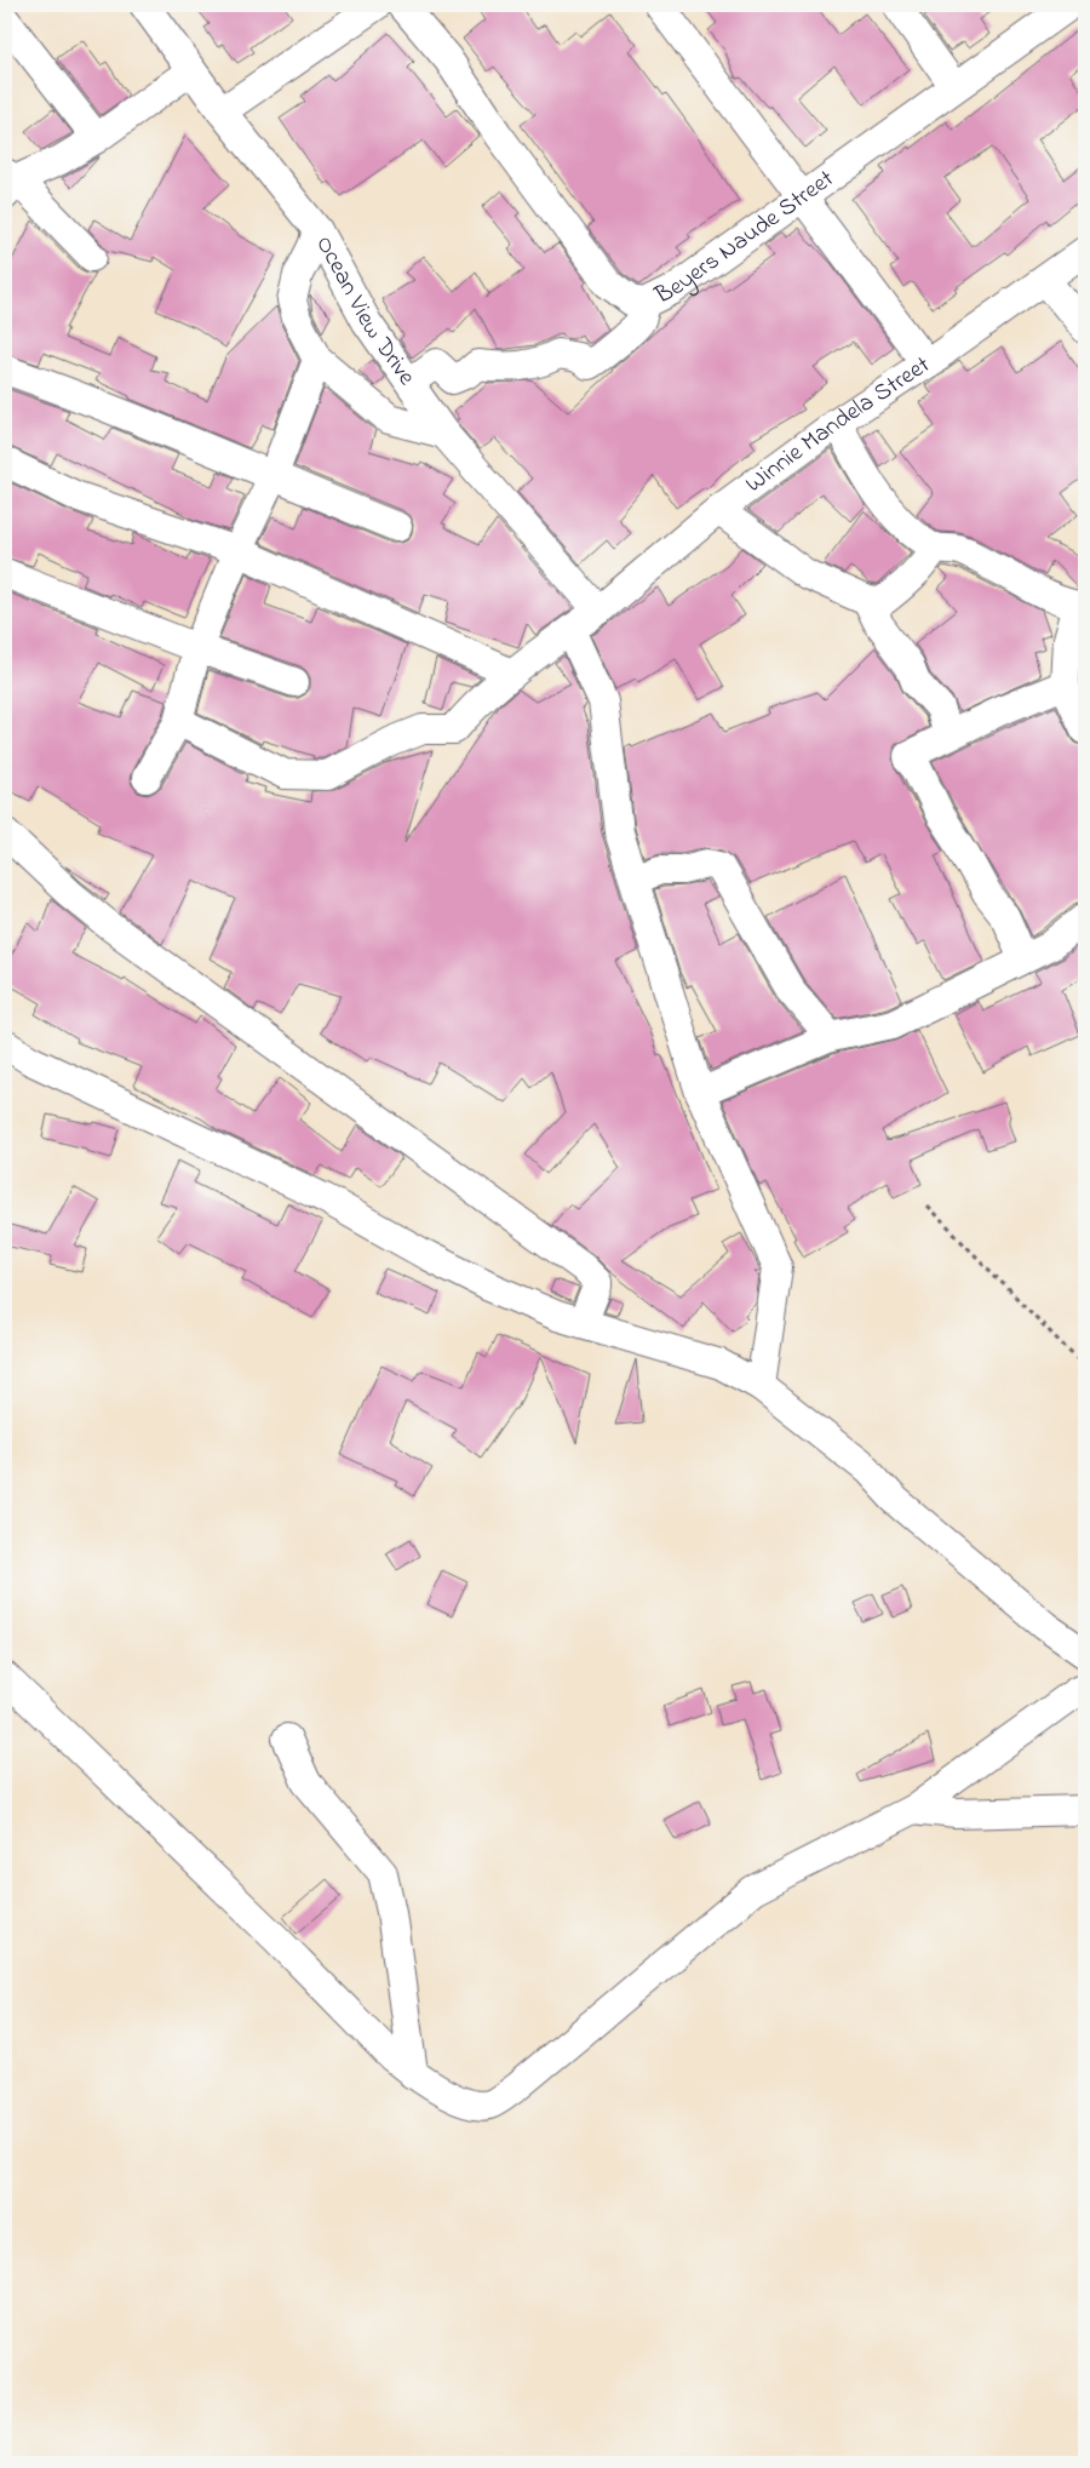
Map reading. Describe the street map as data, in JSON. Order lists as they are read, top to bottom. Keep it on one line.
{"streets":{"street":["Beyers Naude Street","Ocean View Drive","Winnie Mandela Street"]},"crossings":[["Ocean View Drive","Winnie Mandela Street"]]}
